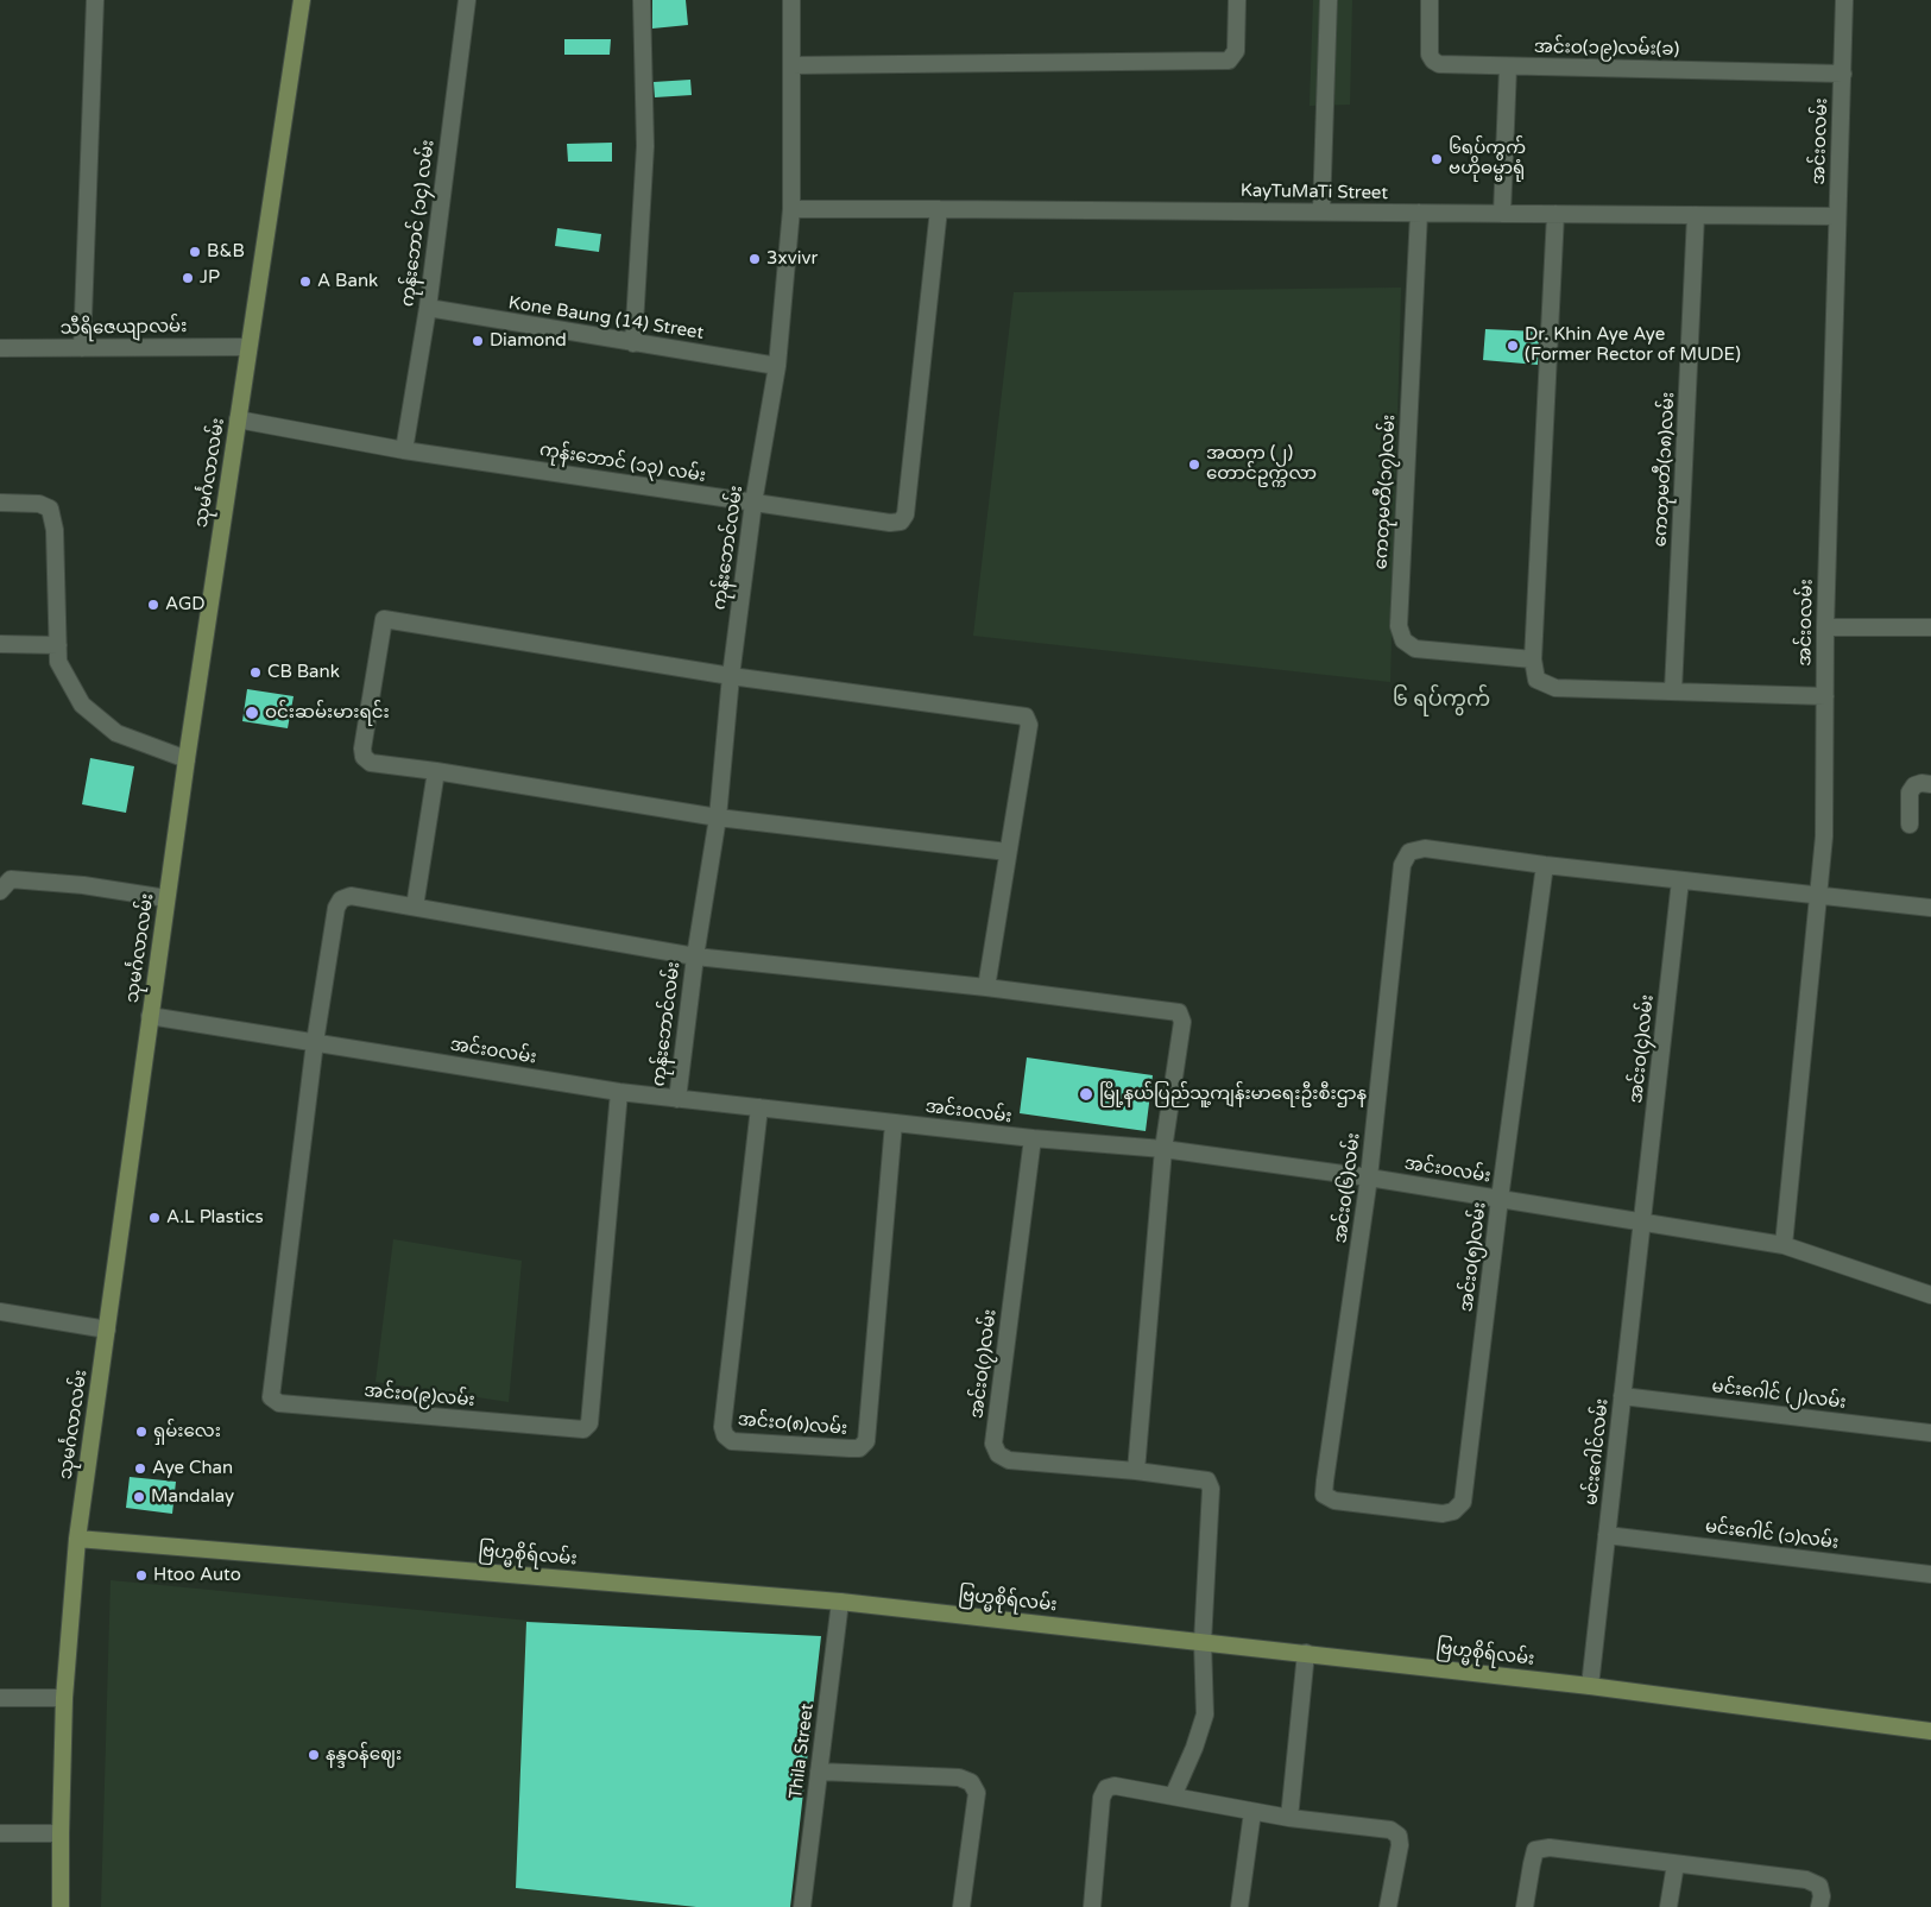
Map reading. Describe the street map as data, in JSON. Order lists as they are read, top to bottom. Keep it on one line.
{"streets":{"main road":["သုမင်္ဂလာလမ်း","ဗြဟ္မစိုရ်လမ်း"],"street":["အင်းဝ(၁၉)လမ်း(ခ)","အင်းဝလမ်း","KayTuMaTi Street","ကုန်းဘောင် (၁၄) လမ်း","Kone Baung (14) Street","သီရိဇေယျာလမ်း","ကုန်းဘောင် (၁၃) လမ်း","ကေတုမတီ(၁၈)လမ်း","ကေတုမတီ(၁၇)လမ်း","ကုန်းဘောင်လမ်း","အင်းဝ(၄)လမ်း","အင်းဝ(၆)လမ်း","အင်းဝ(၅)လမ်း","အင်းဝ(၇)လမ်း","မင်းဂေါင် (၂)လမ်း","အင်းဝ(၉)လမ်း","အင်းဝ(၈)လမ်း","မင်းဂေါင်လမ်း","မင်းဂေါင် (၁)လမ်း","Thila Street"]},"crossings":[["အင်းဝ(၁၉)လမ်း(ခ)","အင်းဝလမ်း"],["အင်းဝလမ်း","KayTuMaTi Street"],["အင်းဝလမ်း","သုမင်္ဂလာလမ်း"],["အင်းဝလမ်း","ကုန်းဘောင်လမ်း"],["အင်းဝလမ်း","အင်းဝ(၄)လမ်း"],["အင်းဝလမ်း","အင်းဝ(၆)လမ်း"],["အင်းဝလမ်း","အင်းဝ(၅)လမ်း"],["အင်းဝလမ်း","အင်းဝ(၇)လမ်း"],["အင်းဝလမ်း","အင်းဝ(၉)လမ်း"],["အင်းဝလမ်း","အင်းဝ(၈)လမ်း"],["အင်းဝလမ်း","မင်းဂေါင်လမ်း"],["KayTuMaTi Street","ကုန်းဘောင် (၁၃) လမ်း"],["KayTuMaTi Street","ကေတုမတီ(၁၈)လမ်း"],["KayTuMaTi Street","ကေတုမတီ(၁၇)လမ်း"],["KayTuMaTi Street","ကုန်းဘောင်လမ်း"],["ကုန်းဘောင် (၁၄) လမ်း","Kone Baung (14) Street"],["ကုန်းဘောင် (၁၄) လမ်း","ကုန်းဘောင် (၁၃) လမ်း"],["Kone Baung (14) Street","ကုန်းဘောင်လမ်း"],["သီရိဇေယျာလမ်း","သုမင်္ဂလာလမ်း"],["ကုန်းဘောင် (၁၃) လမ်း","သုမင်္ဂလာလမ်း"],["ကုန်းဘောင် (၁၃) လမ်း","ကုန်းဘောင်လမ်း"],["သုမင်္ဂလာလမ်း","ဗြဟ္မစိုရ်လမ်း"],["အင်းဝ(၄)လမ်း","မင်းဂေါင်လမ်း"],["အင်းဝ(၆)လမ်း","အင်းဝ(၅)လမ်း"],["အင်းဝ(၇)လမ်း","ဗြဟ္မစိုရ်လမ်း"],["မင်းဂေါင် (၂)လမ်း","မင်းဂေါင်လမ်း"],["မင်းဂေါင်လမ်း","မင်းဂေါင် (၁)လမ်း"],["မင်းဂေါင်လမ်း","ဗြဟ္မစိုရ်လမ်း"],["ဗြဟ္မစိုရ်လမ်း","Thila Street"]],"districts":["၆ ရပ်ကွက်"],"places":["၆ရပ်ကွက် ဗဟိုဓမ္မာရုံ","B&B","3xvivr","JP","A Bank","Diamond","Dr. Khin Aye Aye (Former Rector of MUDE)","အထက (၂) တောင်ဥက္ကလာ","AGD","CB Bank","ဝင်းဆမ်းမားရင်း","မြို့နယ်ပြည်သူ့ကျန်းမာရေးဦးစီးဌာန","A.L Plastics","ရှမ်းလေး","Aye Chan","Mandalay","Htoo Auto","နန္ဒဝန်ဈေး"]}
